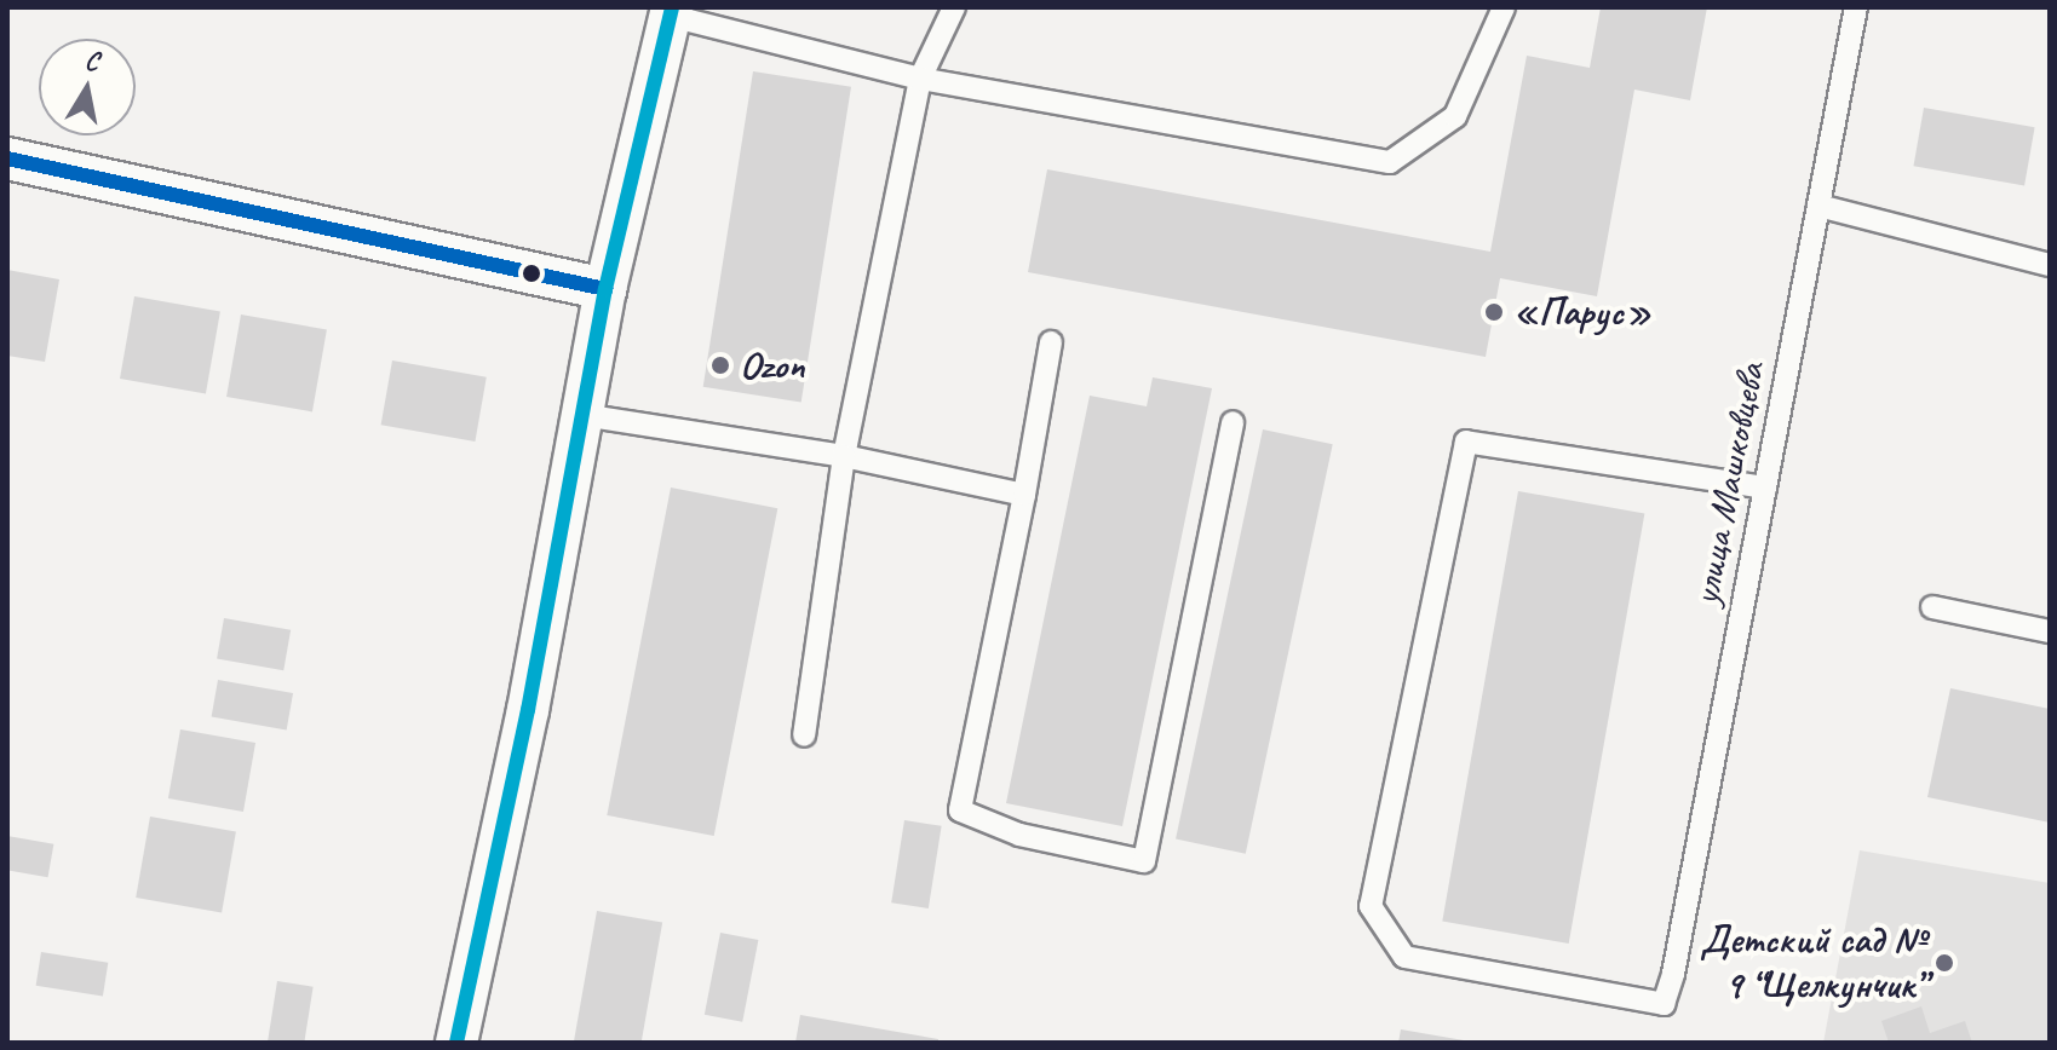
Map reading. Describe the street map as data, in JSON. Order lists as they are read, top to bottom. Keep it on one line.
{"streets":{"lane":["улица Машковцева"]},"places":["«Парус»","Ozon","Детский сад № 9 “Щелкунчик”"],"north":"top"}
